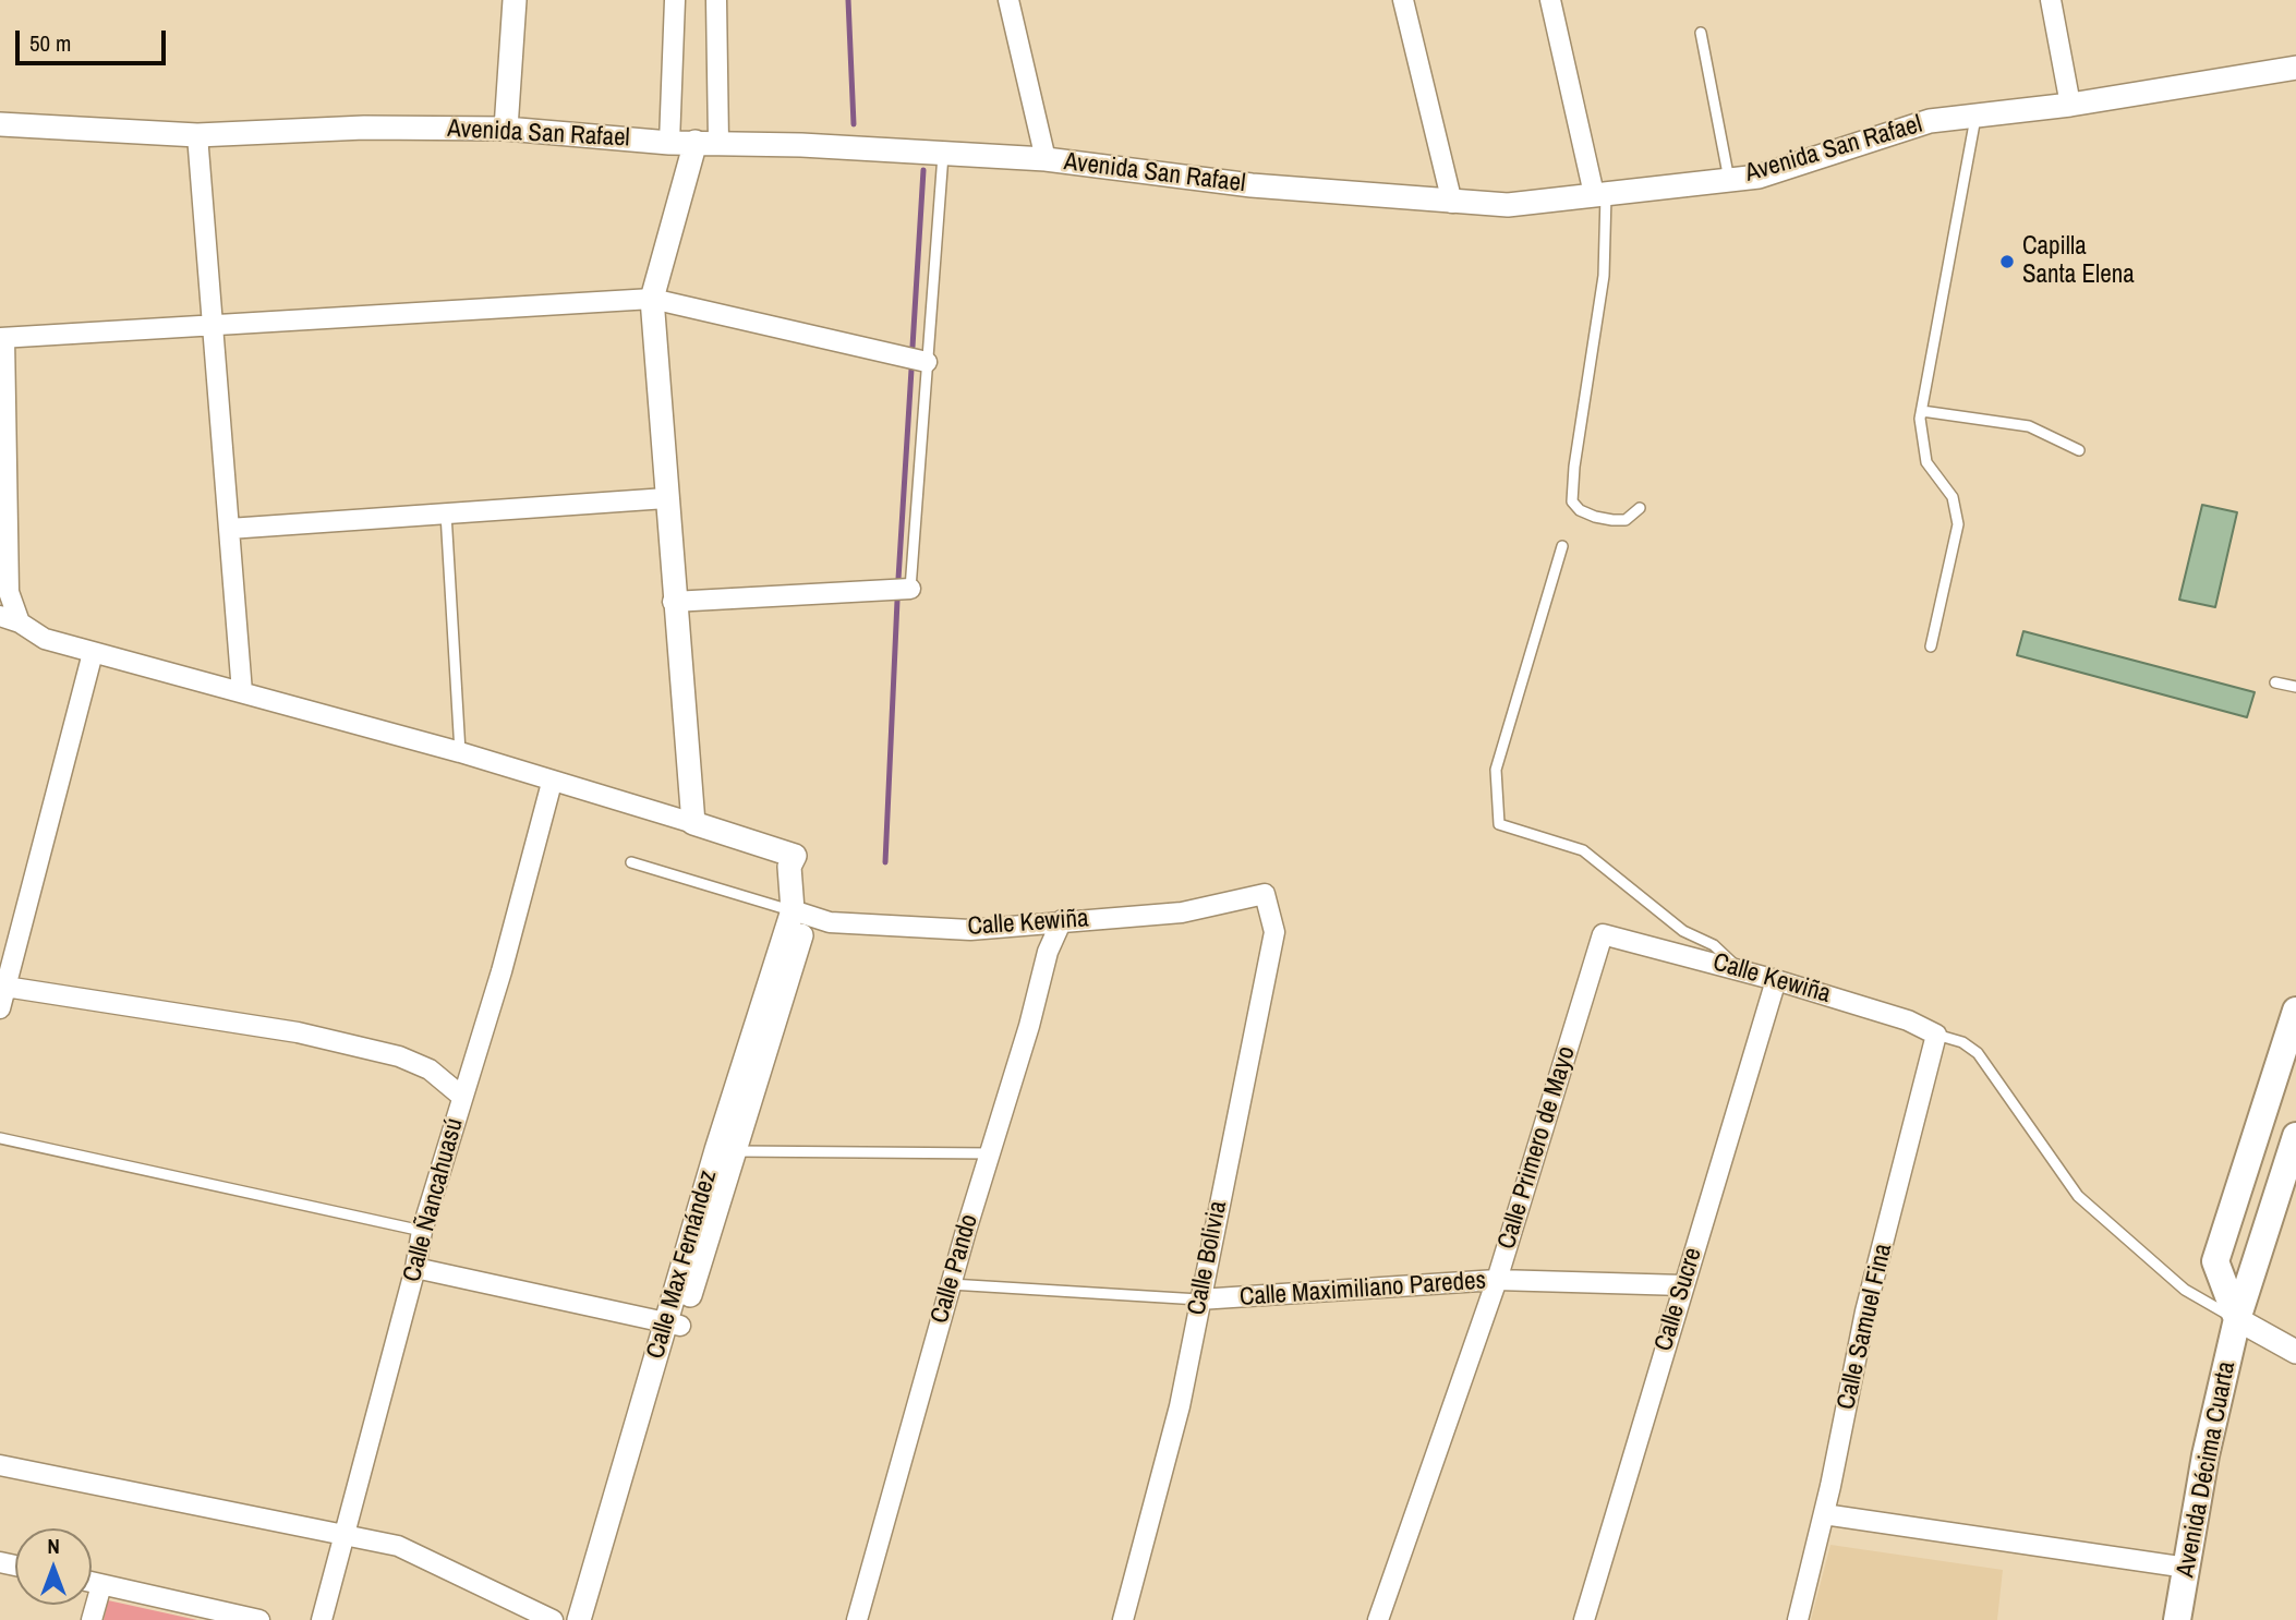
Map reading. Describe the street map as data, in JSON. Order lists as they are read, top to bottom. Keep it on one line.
{"streets":{"main road":["Avenida Décima Cuarta"],"street":["Avenida San Rafael","Calle Kewiña","Calle Primero de Mayo","Calle Ñancahuasú","Calle Bolivia","Calle Max Fernández","Calle Pando","Calle Maximiliano Paredes","Calle Sucre","Calle Samuel Fina"]},"crossings":[["Calle Kewiña","Calle Primero de Mayo"],["Calle Kewiña","Calle Bolivia"],["Calle Kewiña","Calle Max Fernández"],["Calle Kewiña","Calle Pando"],["Calle Kewiña","Calle Sucre"],["Calle Kewiña","Calle Samuel Fina"],["Calle Primero de Mayo","Calle Maximiliano Paredes"],["Calle Bolivia","Calle Maximiliano Paredes"],["Calle Pando","Calle Maximiliano Paredes"],["Calle Maximiliano Paredes","Calle Sucre"]],"places":["Capilla Santa Elena"],"scale_bar":"50 m","north":"top"}
